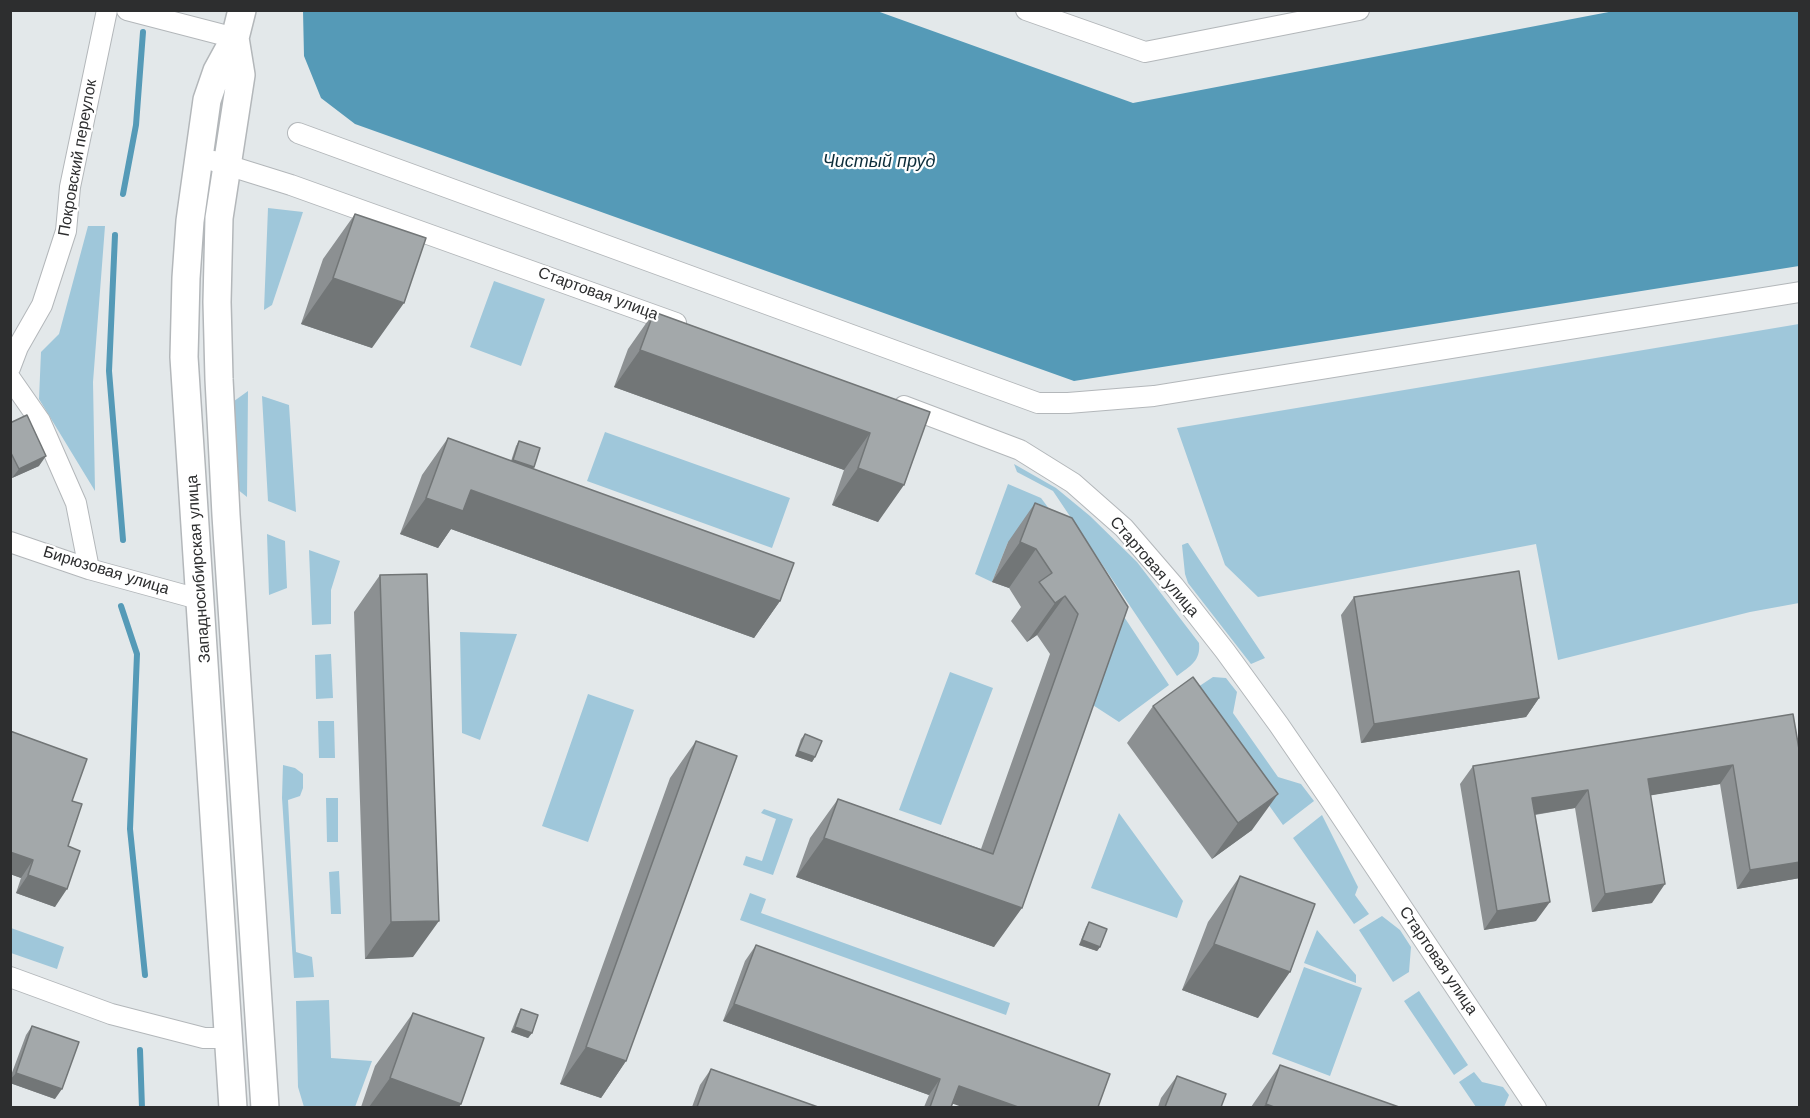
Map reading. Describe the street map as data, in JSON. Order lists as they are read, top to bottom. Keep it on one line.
{"streets":{"main road":["Западносибирская улица"],"street":["Покровский переулок","Стартовая улица","Бирюзовая улица"]},"crossings":[["Стартовая улица","Западносибирская улица"],["Западносибирская улица","Бирюзовая улица"]],"water":["Чистый пруд"]}
